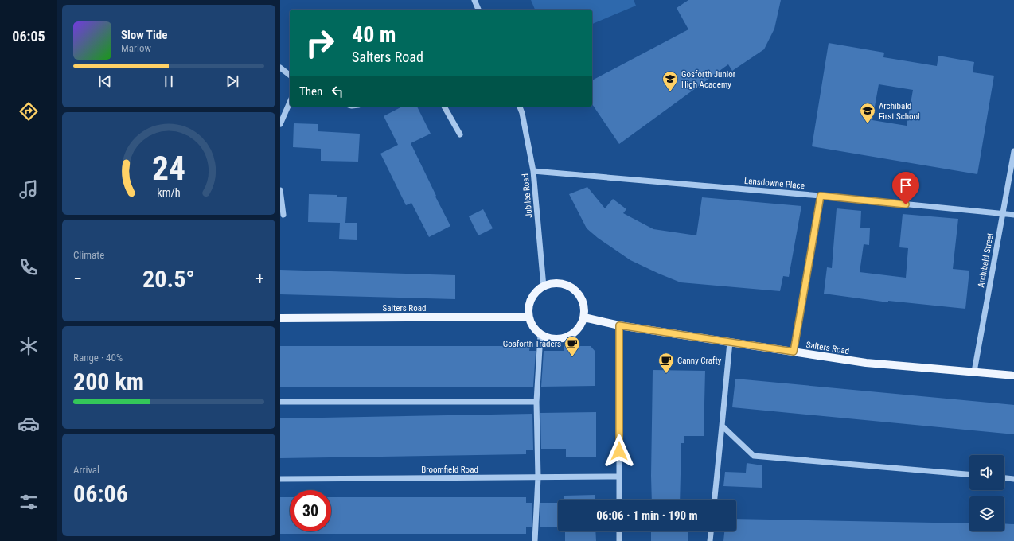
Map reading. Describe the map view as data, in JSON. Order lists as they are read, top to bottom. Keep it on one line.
{"streets":{"main road":["Salters Road"],"street":["Lansdowne Place","Jubilee Road","Archibald Street","Broomfield Road"]},"crossings":[["Lansdowne Place","Jubilee Road"],["Lansdowne Place","Archibald Street"],["Jubilee Road","Salters Road"],["Archibald Street","Salters Road"]],"places":{"school or university":["Gosforth Junior High Academy","Archibald First School"],"cafe":["Gosforth Traders","Canny Crafty"]},"page":{"tabs":"06:05","turn":["40 m","Salters Road"],"song":["Slow Tide","Marlow"],"then":"Then","tile":["Climate",["Range · 40%","200 km"],["Arrival","06:06"]],"heat":["−","20.5°","+"],"limit":"30","trip":"06:06 · 1 min · 190 m","gauge":["24","km/h"]}}
